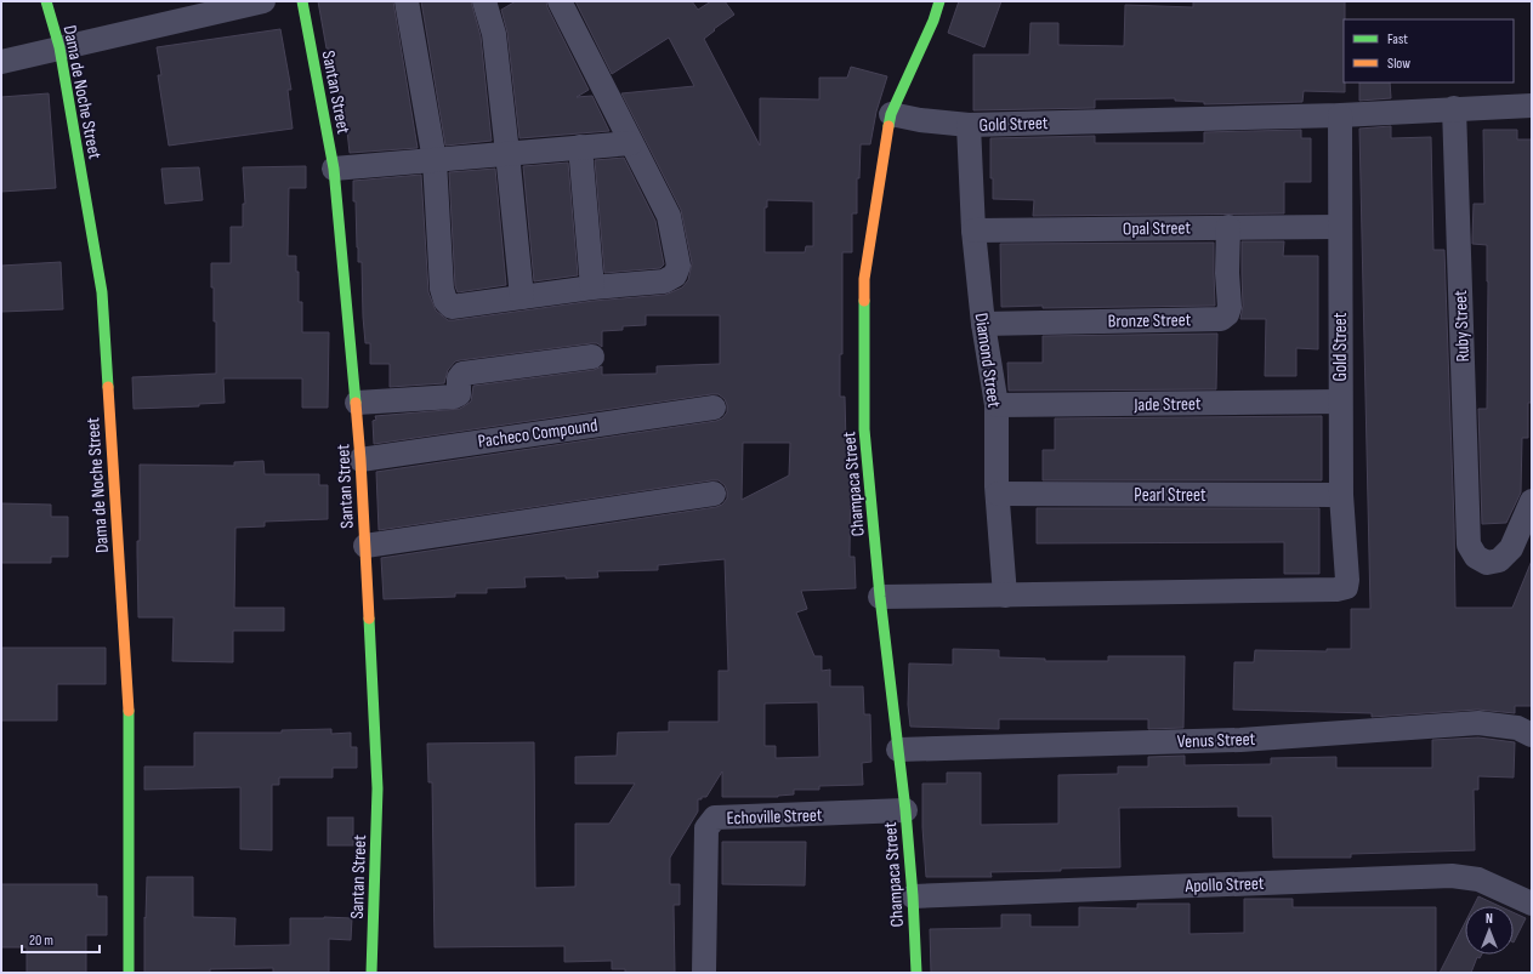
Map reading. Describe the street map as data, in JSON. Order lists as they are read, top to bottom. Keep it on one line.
{"streets":{"street":["Dama de Noche Street","Santan Street","Gold Street","Opal Street","Bronze Street","Ruby Street","Diamond Street","Jade Street","Pacheco Compound","Champaca Street","Pearl Street","Venus Street","Echoville Street","Apollo Street"]},"crossings":[["Santan Street","Pacheco Compound"],["Gold Street","Opal Street"],["Gold Street","Ruby Street"],["Gold Street","Diamond Street"],["Gold Street","Jade Street"],["Gold Street","Champaca Street"],["Gold Street","Pearl Street"],["Opal Street","Bronze Street"],["Opal Street","Diamond Street"],["Bronze Street","Diamond Street"],["Diamond Street","Jade Street"],["Diamond Street","Pearl Street"],["Champaca Street","Venus Street"],["Champaca Street","Echoville Street"],["Champaca Street","Apollo Street"]],"legend":["Fast","Slow"],"scale_bar":"20 m","north":"top"}
